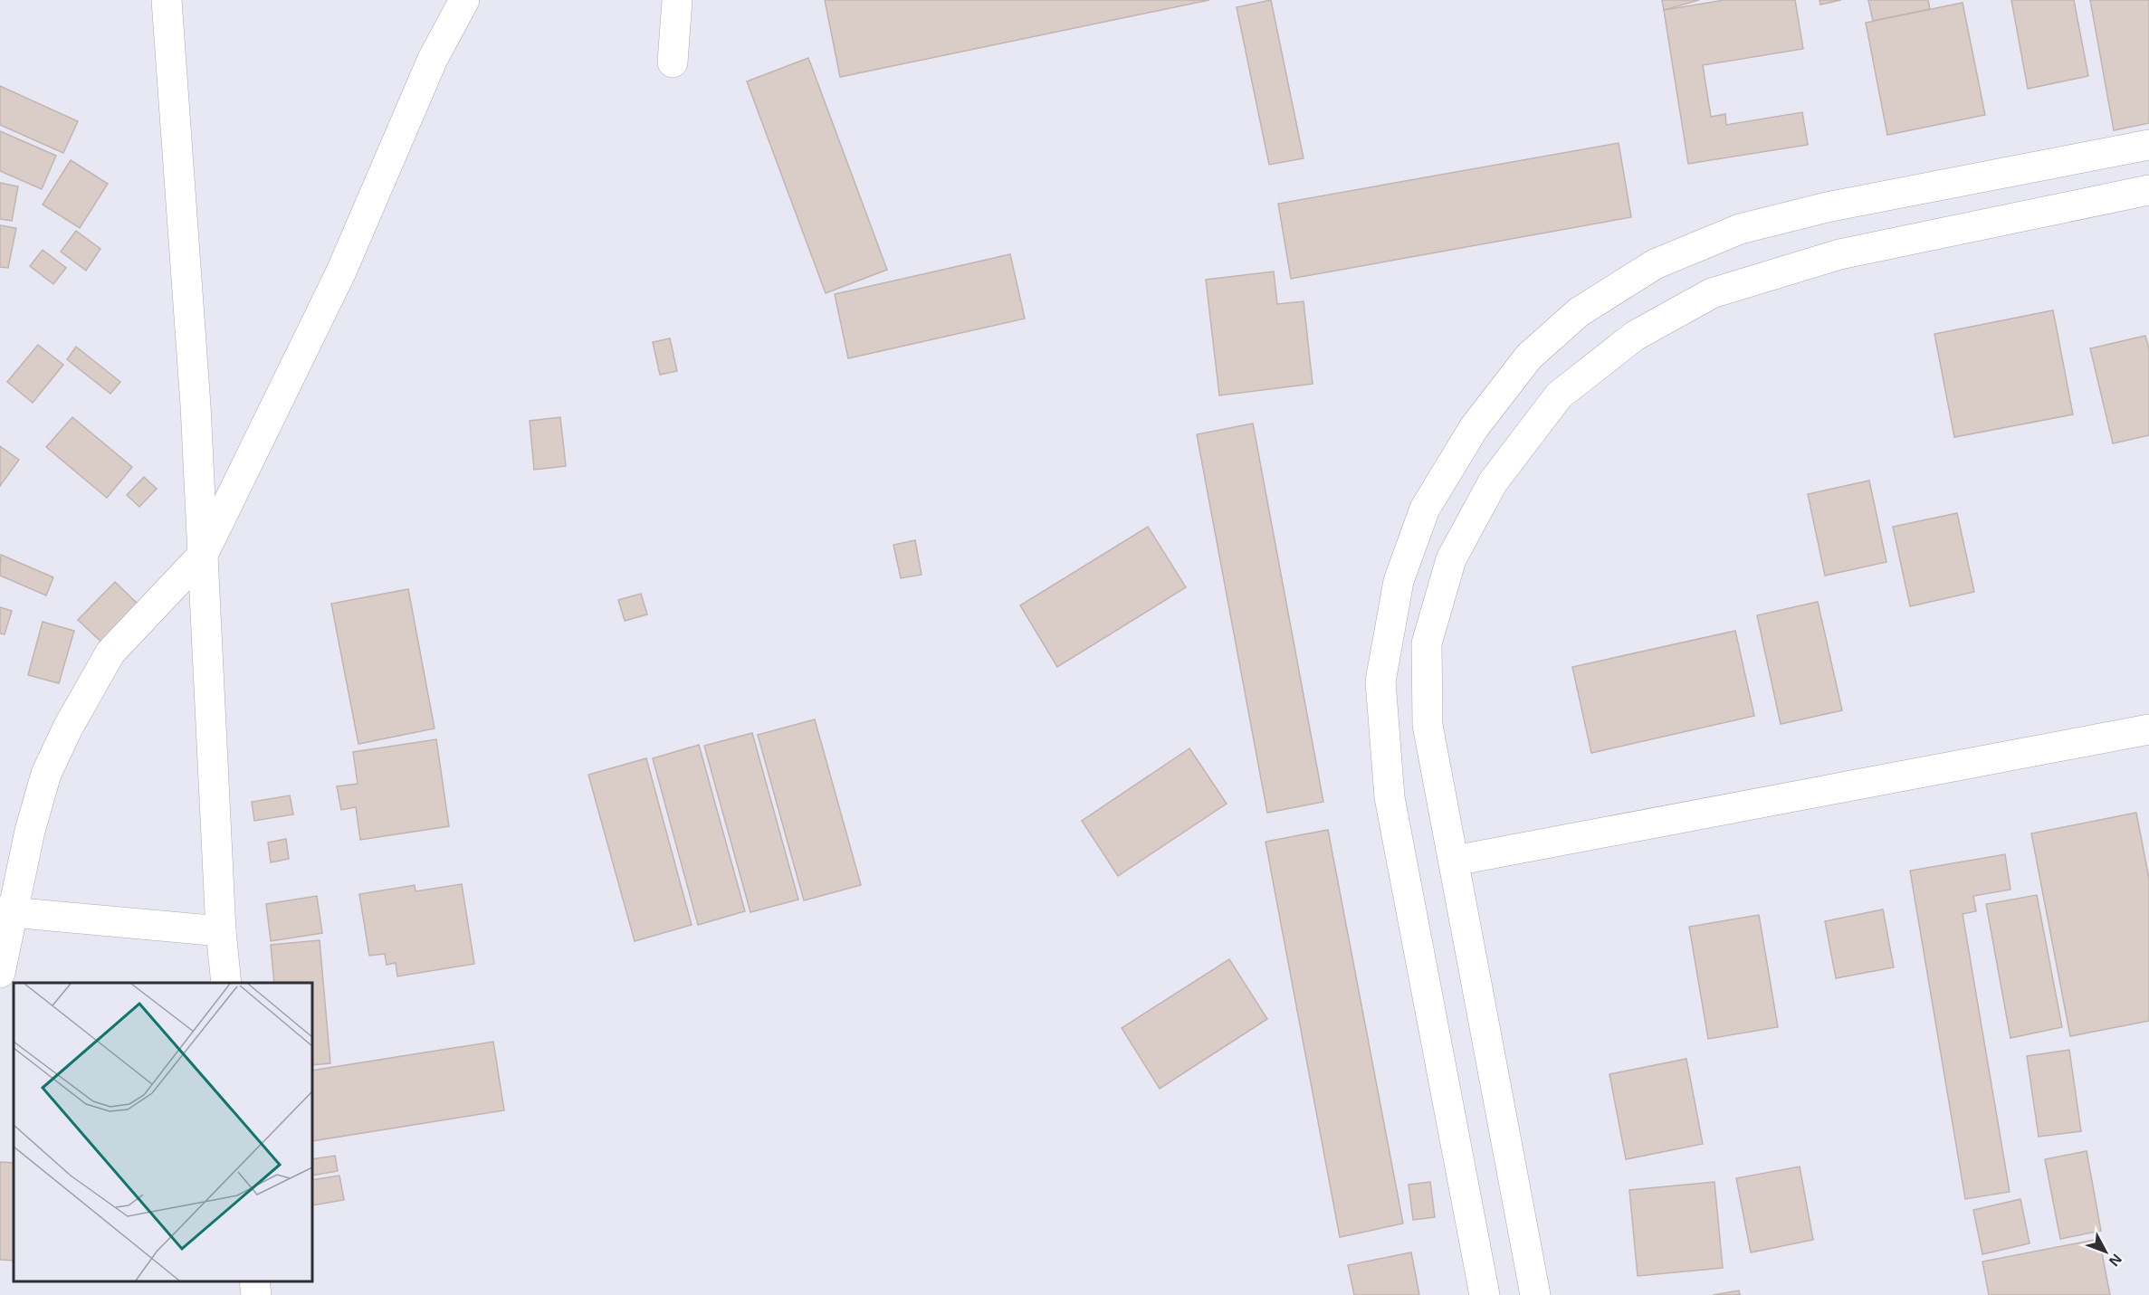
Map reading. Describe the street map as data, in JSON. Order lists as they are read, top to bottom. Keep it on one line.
{"north":"bottom right"}
